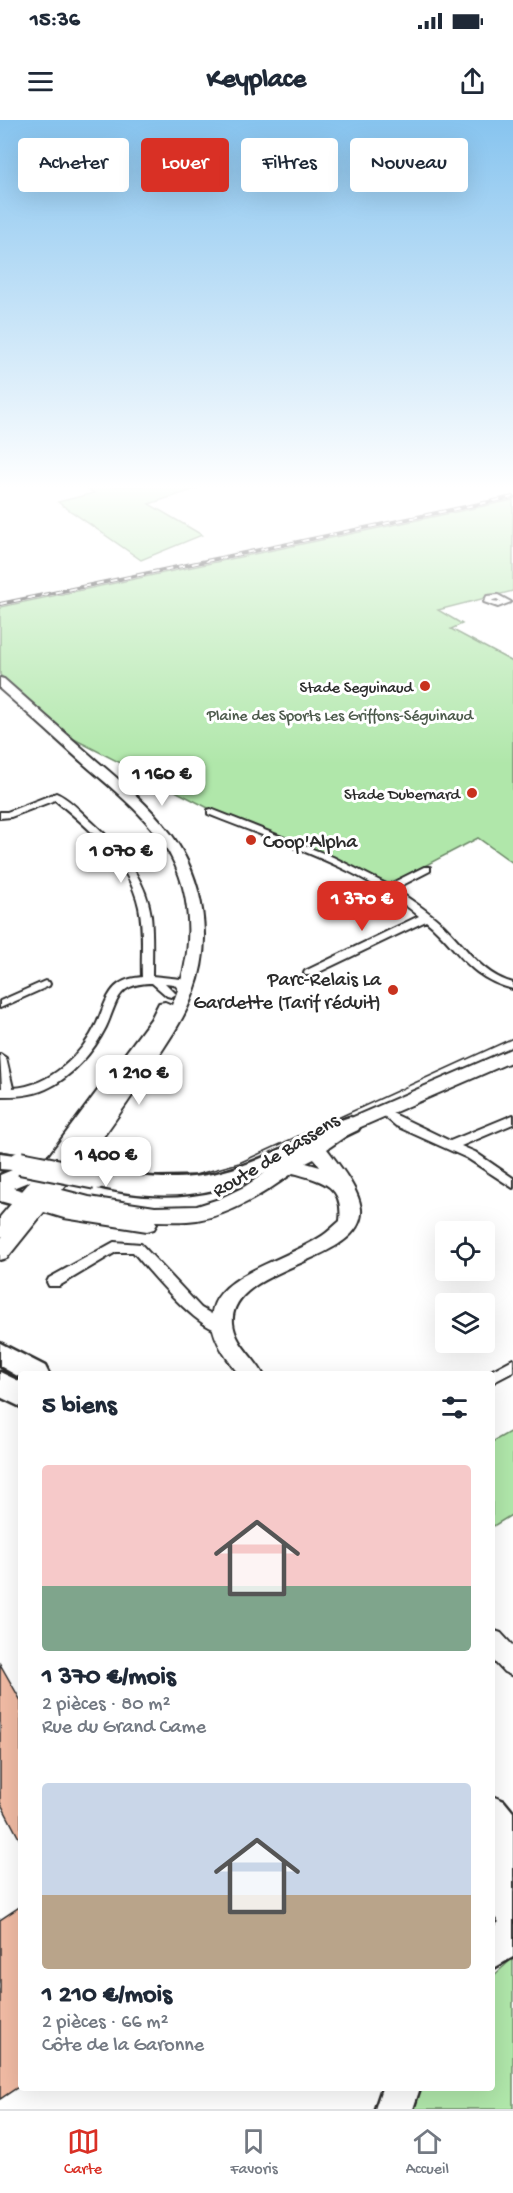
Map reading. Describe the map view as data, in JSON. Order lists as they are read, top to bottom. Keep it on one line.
{"streets":{"main road":["Route de Bassens"]},"parks":["Plaine des Sports Les Griffons-Séguinaud"],"places":["Stade Seguinaud","Stade Dubernard","Coop'Alpha","Parc-Relais La Gardette (Tarif réduit)"],"page":{"status":"15:36","header":"Keyplace","chip":["Acheter","Louer","Filtres","Nouveau"],"price":["1 160 €","1 070 €","1 370 €","1 210 €","1 400 €"],"heading":"5 biens","list":[{"name":"1 370 €/mois","note":"2 pièces · 80 m² · Rue du Grand Came"},{"name":"1 210 €/mois","note":"2 pièces · 66 m² · Côte de la Garonne"}],"tabs":["Carte","Favoris","Accueil"]}}
